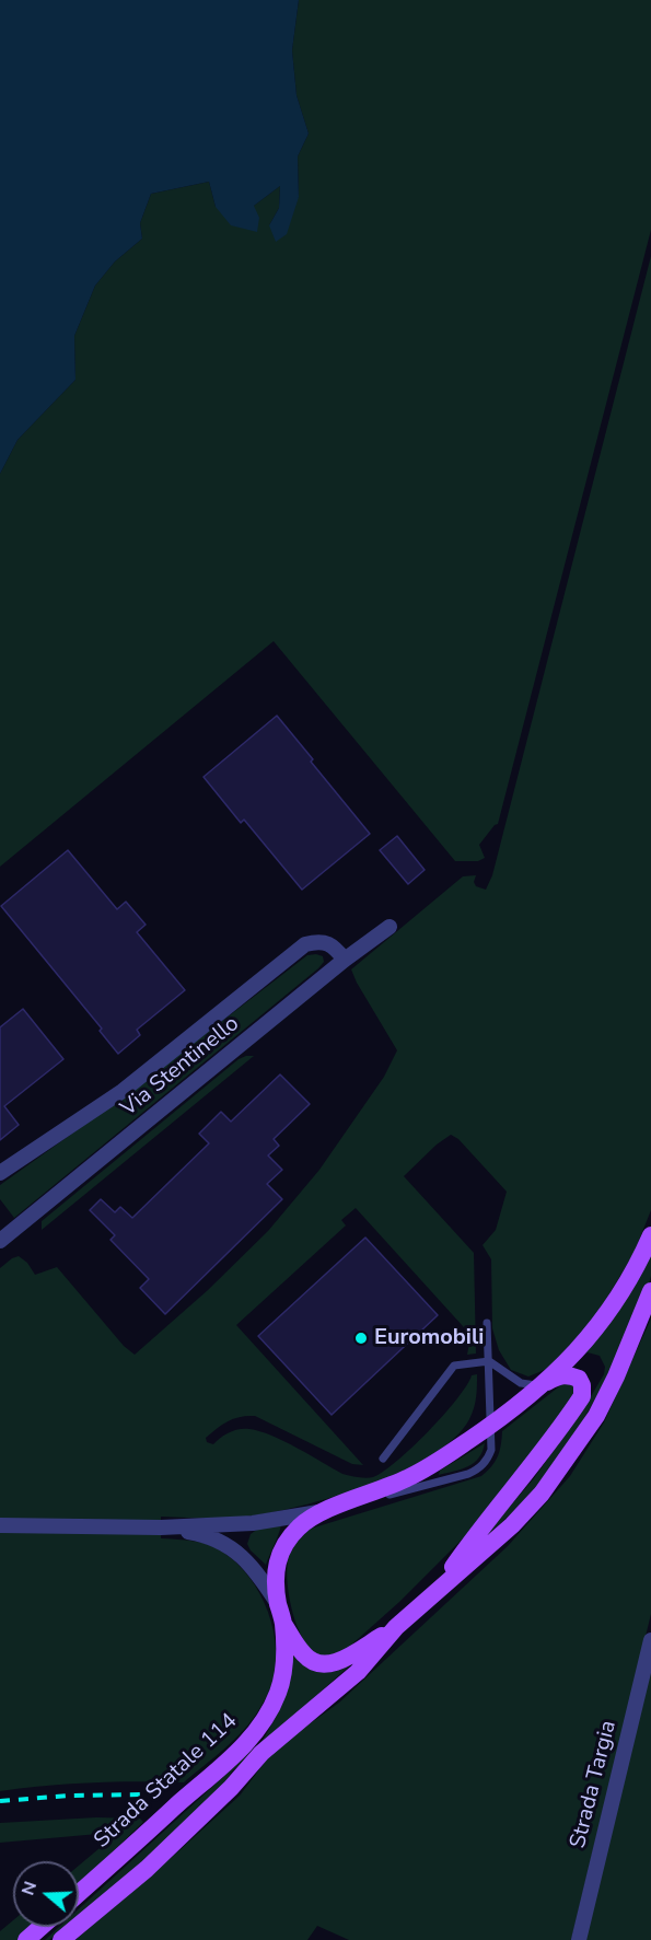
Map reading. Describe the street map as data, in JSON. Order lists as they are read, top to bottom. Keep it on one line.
{"streets":{"main road":["Strada Statale 114"],"street":["Via Stentinello","Strada Targia"]},"places":["Euromobili"],"north":"left"}
